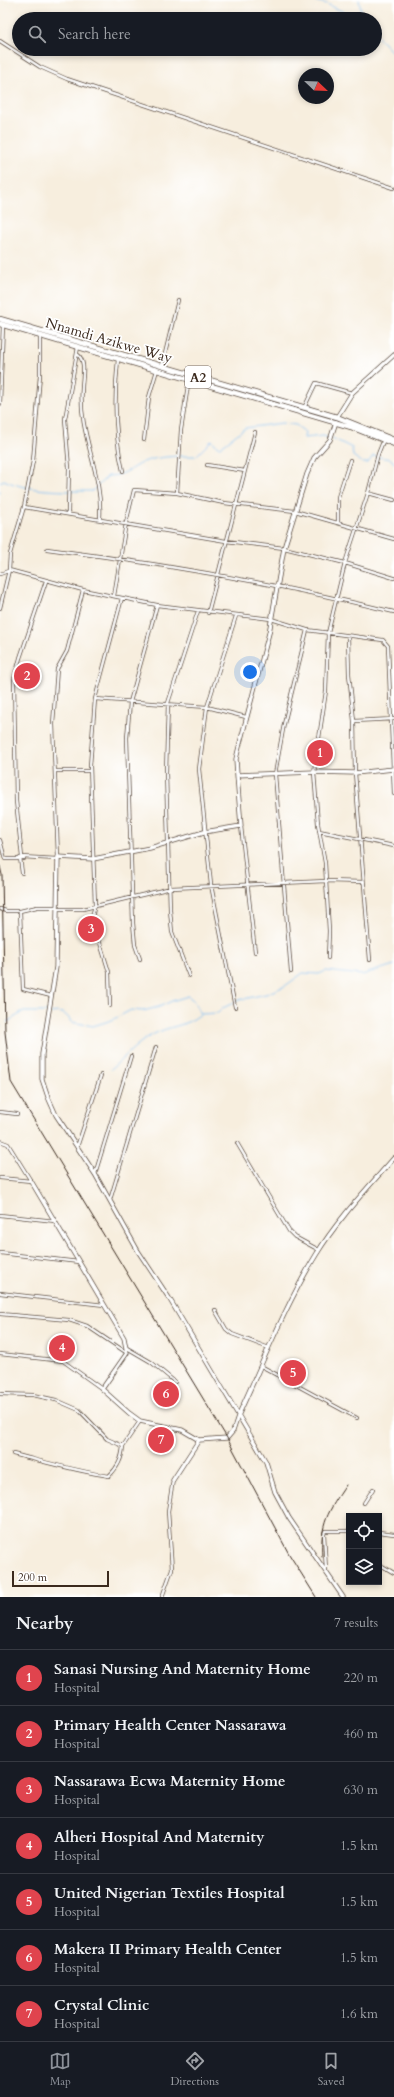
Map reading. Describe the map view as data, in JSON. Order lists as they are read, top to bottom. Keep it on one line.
{"streets":{"highway":["Nnamdi Azikwe Way","A2"]},"scale_bar":"200 m","north":"bottom right","page":{"search":"Search here","pins":["2","1","3","4","5","6","7"],"scale":"200 m","heading":["Nearby","7 results"],"list":[{"mark":"1","name":"Sanasi Nursing And Maternity Home","note":"Hospital","value":"220 m"},{"mark":"2","name":"Primary Health Center Nassarawa","note":"Hospital","value":"460 m"},{"mark":"3","name":"Nassarawa Ecwa Maternity Home","note":"Hospital","value":"630 m"},{"mark":"4","name":"Alheri Hospital And Maternity","note":"Hospital","value":"1.5 km"},{"mark":"5","name":"United Nigerian Textiles Hospital","note":"Hospital","value":"1.5 km"},{"mark":"6","name":"Makera II Primary Health Center","note":"Hospital","value":"1.5 km"},{"mark":"7","name":"Crystal Clinic","note":"Hospital","value":"1.6 km"}],"nav":["Map","Directions","Saved"]}}
